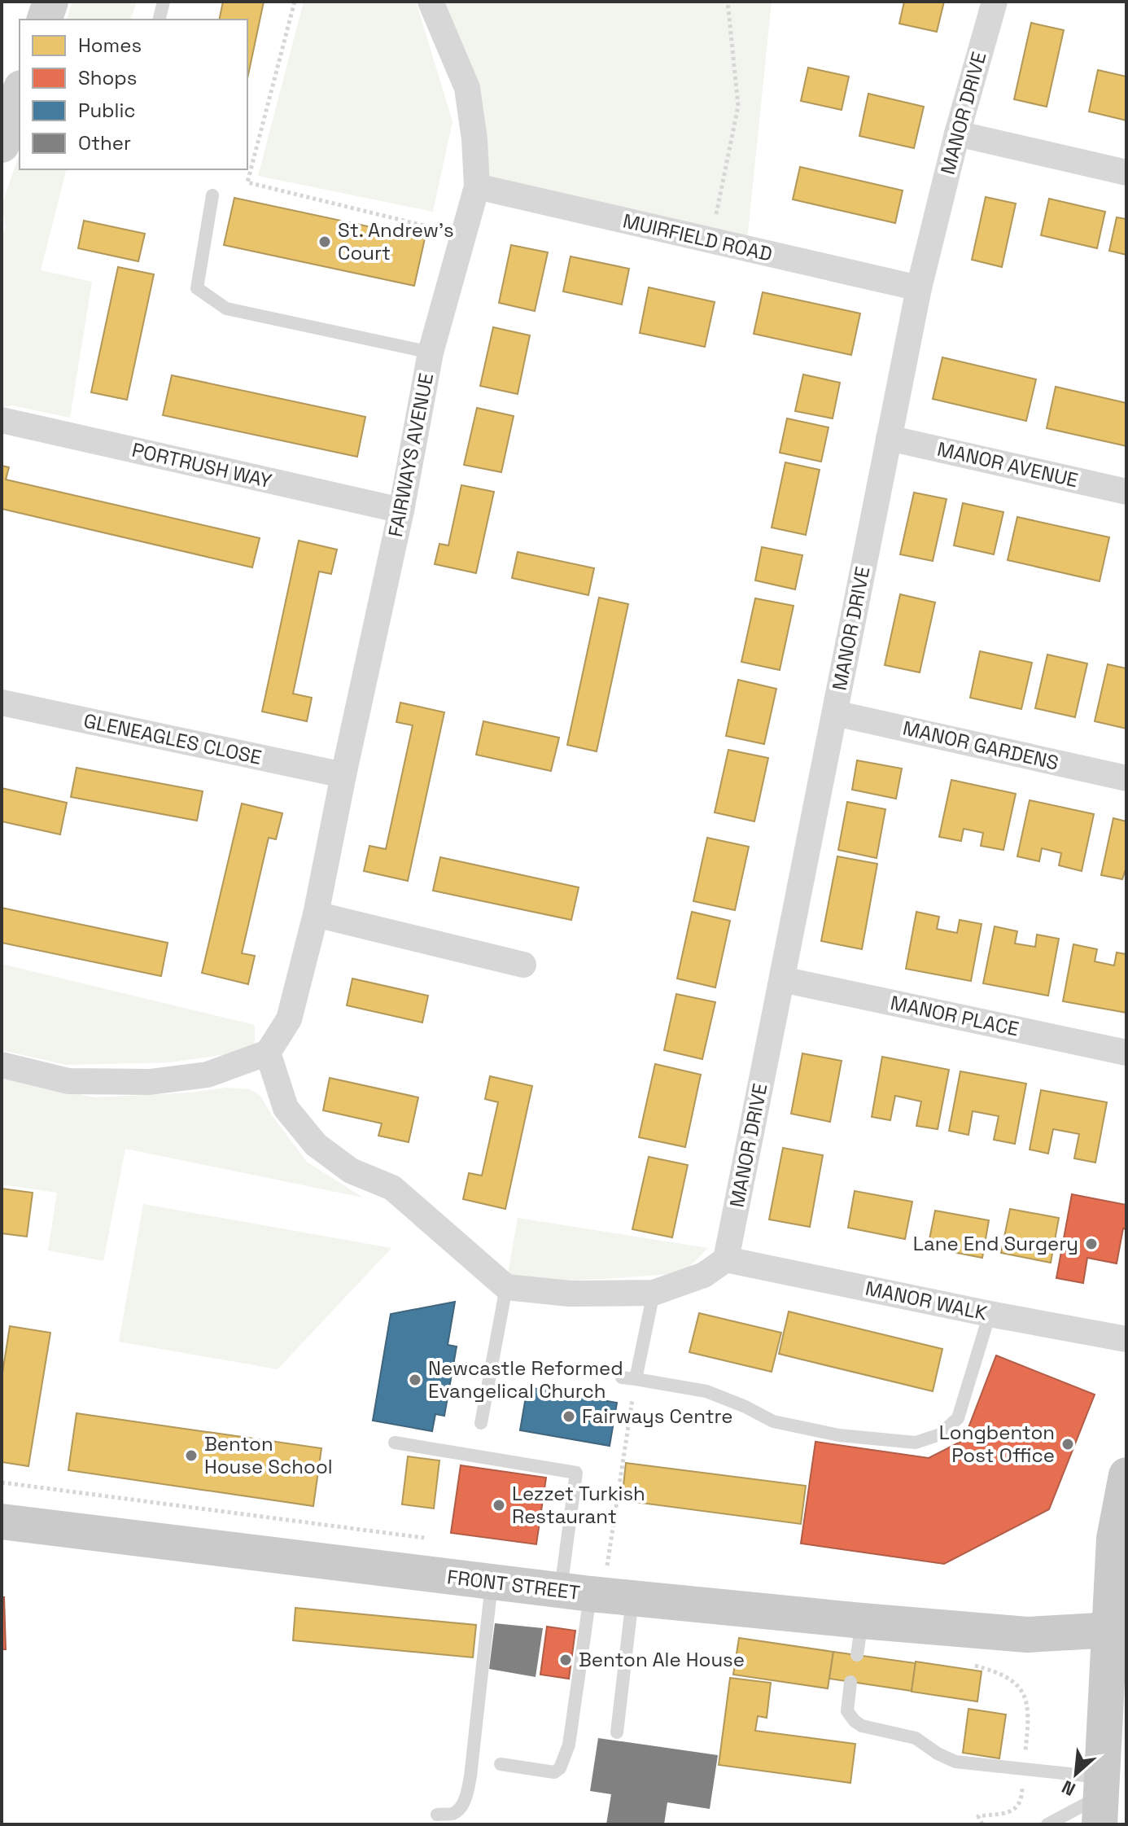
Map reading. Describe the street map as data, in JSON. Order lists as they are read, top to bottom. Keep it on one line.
{"streets":{"main road":["FRONT STREET"],"street":["MANOR DRIVE","MUIRFIELD ROAD","FAIRWAYS AVENUE","MANOR AVENUE","PORTRUSH WAY","GLENEAGLES CLOSE","MANOR GARDENS","MANOR PLACE","MANOR WALK"]},"crossings":[["MANOR DRIVE","MUIRFIELD ROAD"],["MANOR DRIVE","MANOR AVENUE"],["MANOR DRIVE","MANOR GARDENS"],["MANOR DRIVE","MANOR PLACE"],["MANOR DRIVE","MANOR WALK"],["MUIRFIELD ROAD","FAIRWAYS AVENUE"],["FAIRWAYS AVENUE","PORTRUSH WAY"],["FAIRWAYS AVENUE","GLENEAGLES CLOSE"]],"places":["St. Andrew’s Court","Lane End Surgery","Newcastle Reformed Evangelical Church","Fairways Centre","Longbenton Post Office","Benton House School","Lezzet Turkish Restaurant","Benton Ale House"],"legend":["Homes","Shops","Public","Other"],"north":"bottom left"}
